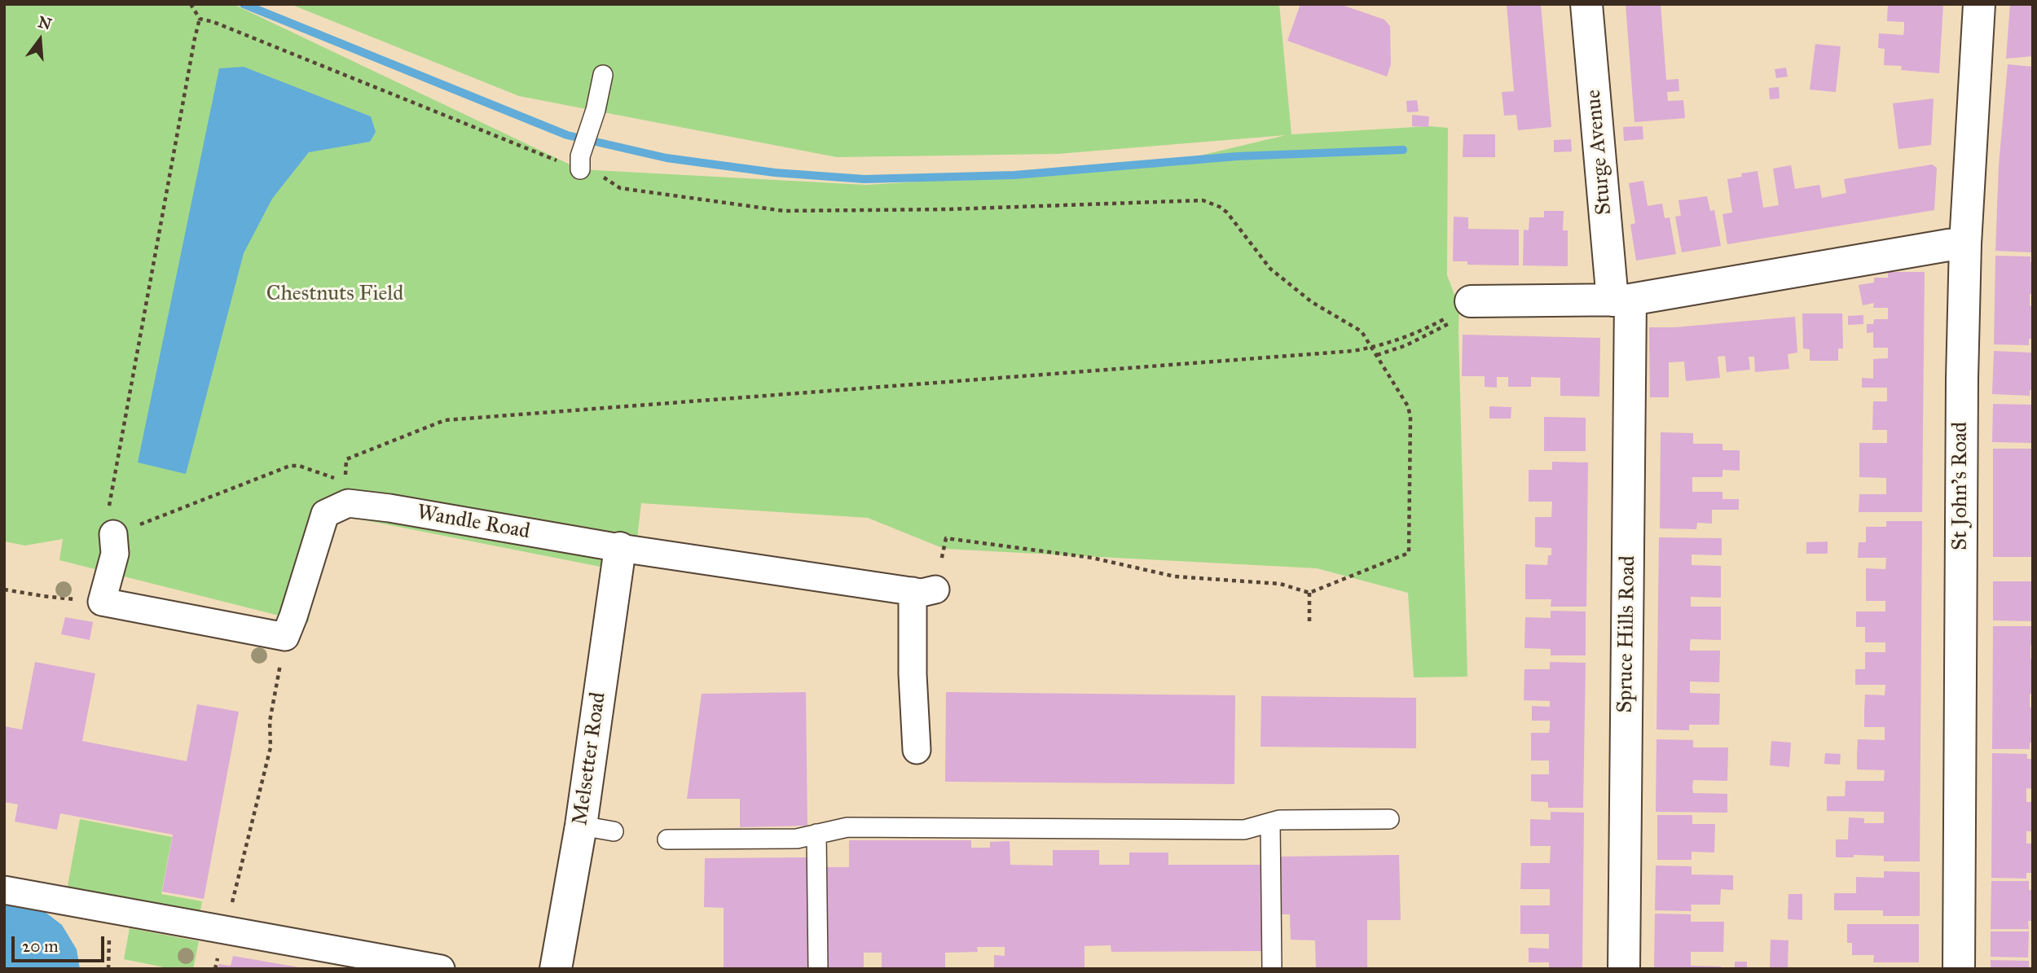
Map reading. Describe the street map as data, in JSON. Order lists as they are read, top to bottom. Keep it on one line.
{"streets":{"street":["Sturge Avenue","St John's Road","Wandle Road","Spruce Hills Road","Melsetter Road"]},"crossings":[["Sturge Avenue","Spruce Hills Road"],["Wandle Road","Melsetter Road"]],"parks":["Chestnuts Field"],"scale_bar":"20 m","north":"top"}
